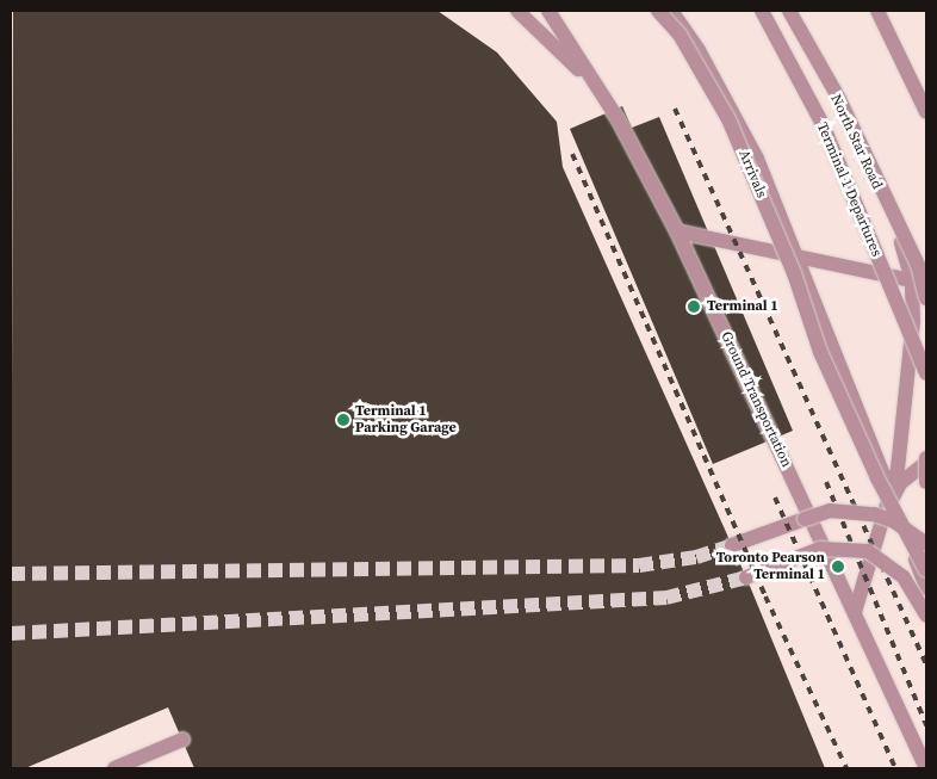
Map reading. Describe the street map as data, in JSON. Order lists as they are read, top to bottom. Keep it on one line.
{"streets":{"street":["North Star Road","Arrivals","Terminal 1 Departures","Ground Transportation"]},"places":["Terminal 1","Terminal 1 Parking Garage","Toronto Pearson Terminal 1"]}
